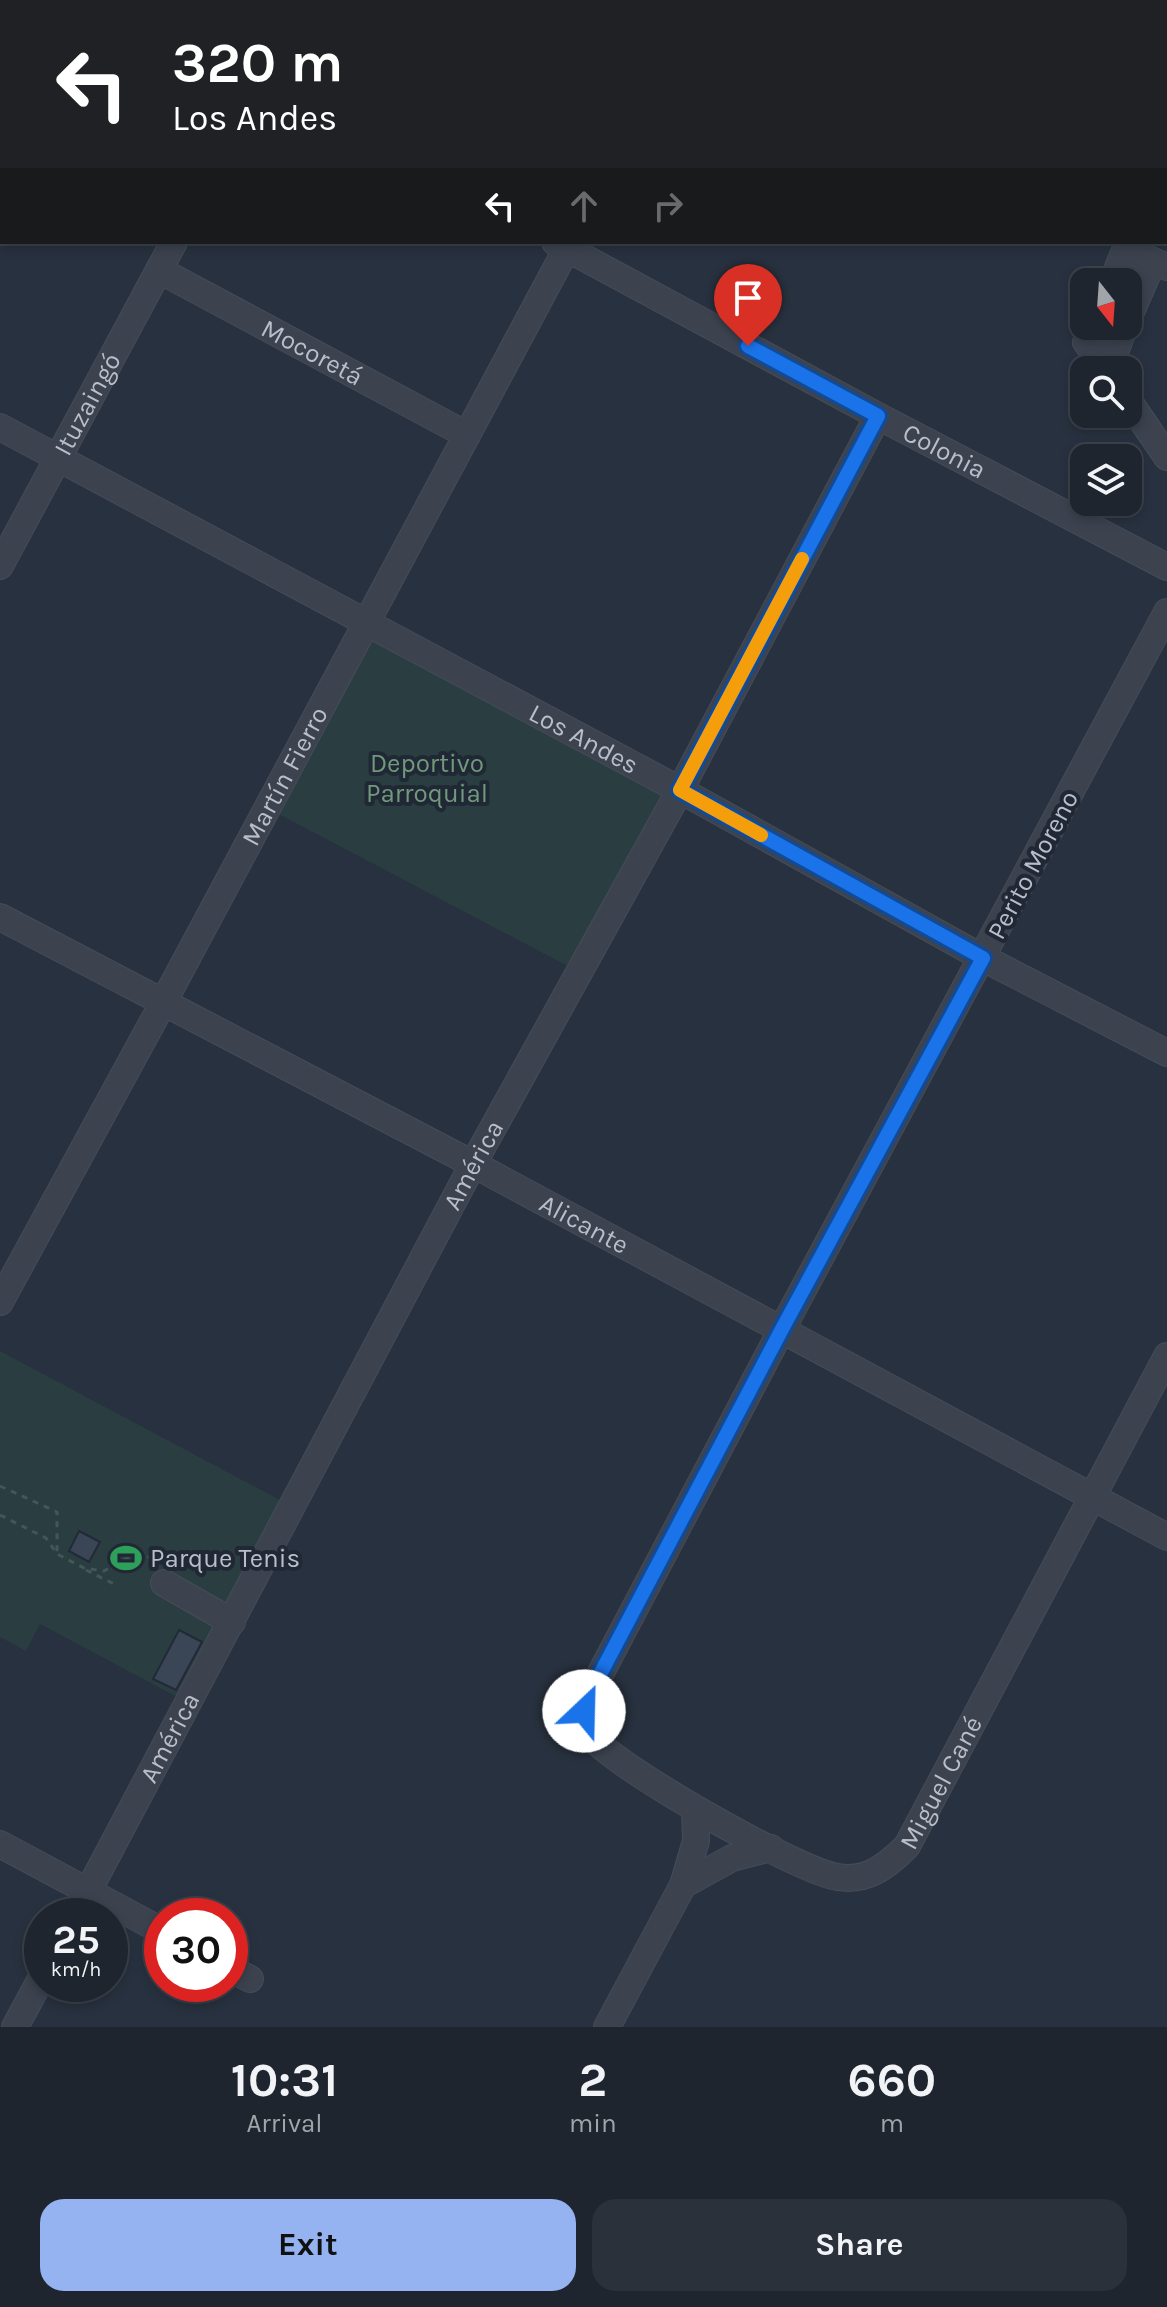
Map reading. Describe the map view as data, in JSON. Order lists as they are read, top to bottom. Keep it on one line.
{"streets":{"street":["Mocoretá","Ituzaingó","Colonia","Los Andes","Martín Fierro","Perito Moreno","América","Alicante","Miguel Cané"]},"crossings":[["Mocoretá","Ituzaingó"],["Mocoretá","Martín Fierro"],["Ituzaingó","Los Andes"],["Colonia","Martín Fierro"],["Colonia","América"],["Los Andes","Martín Fierro"],["Los Andes","Perito Moreno"],["Los Andes","América"],["Martín Fierro","Alicante"],["Perito Moreno","Alicante"],["Perito Moreno","Miguel Cané"],["América","Alicante"],["Alicante","Miguel Cané"]],"parks":["Deportivo Parroquial"],"places":{"sports":["Parque Tenis"]},"north":"bottom","page":{"turn":["320 m","Los Andes"],"speed":"25 km/h","limit":"30","eta":["10:31","Arrival","2","min","660","m"],"buttons":["Exit","Share"]}}
